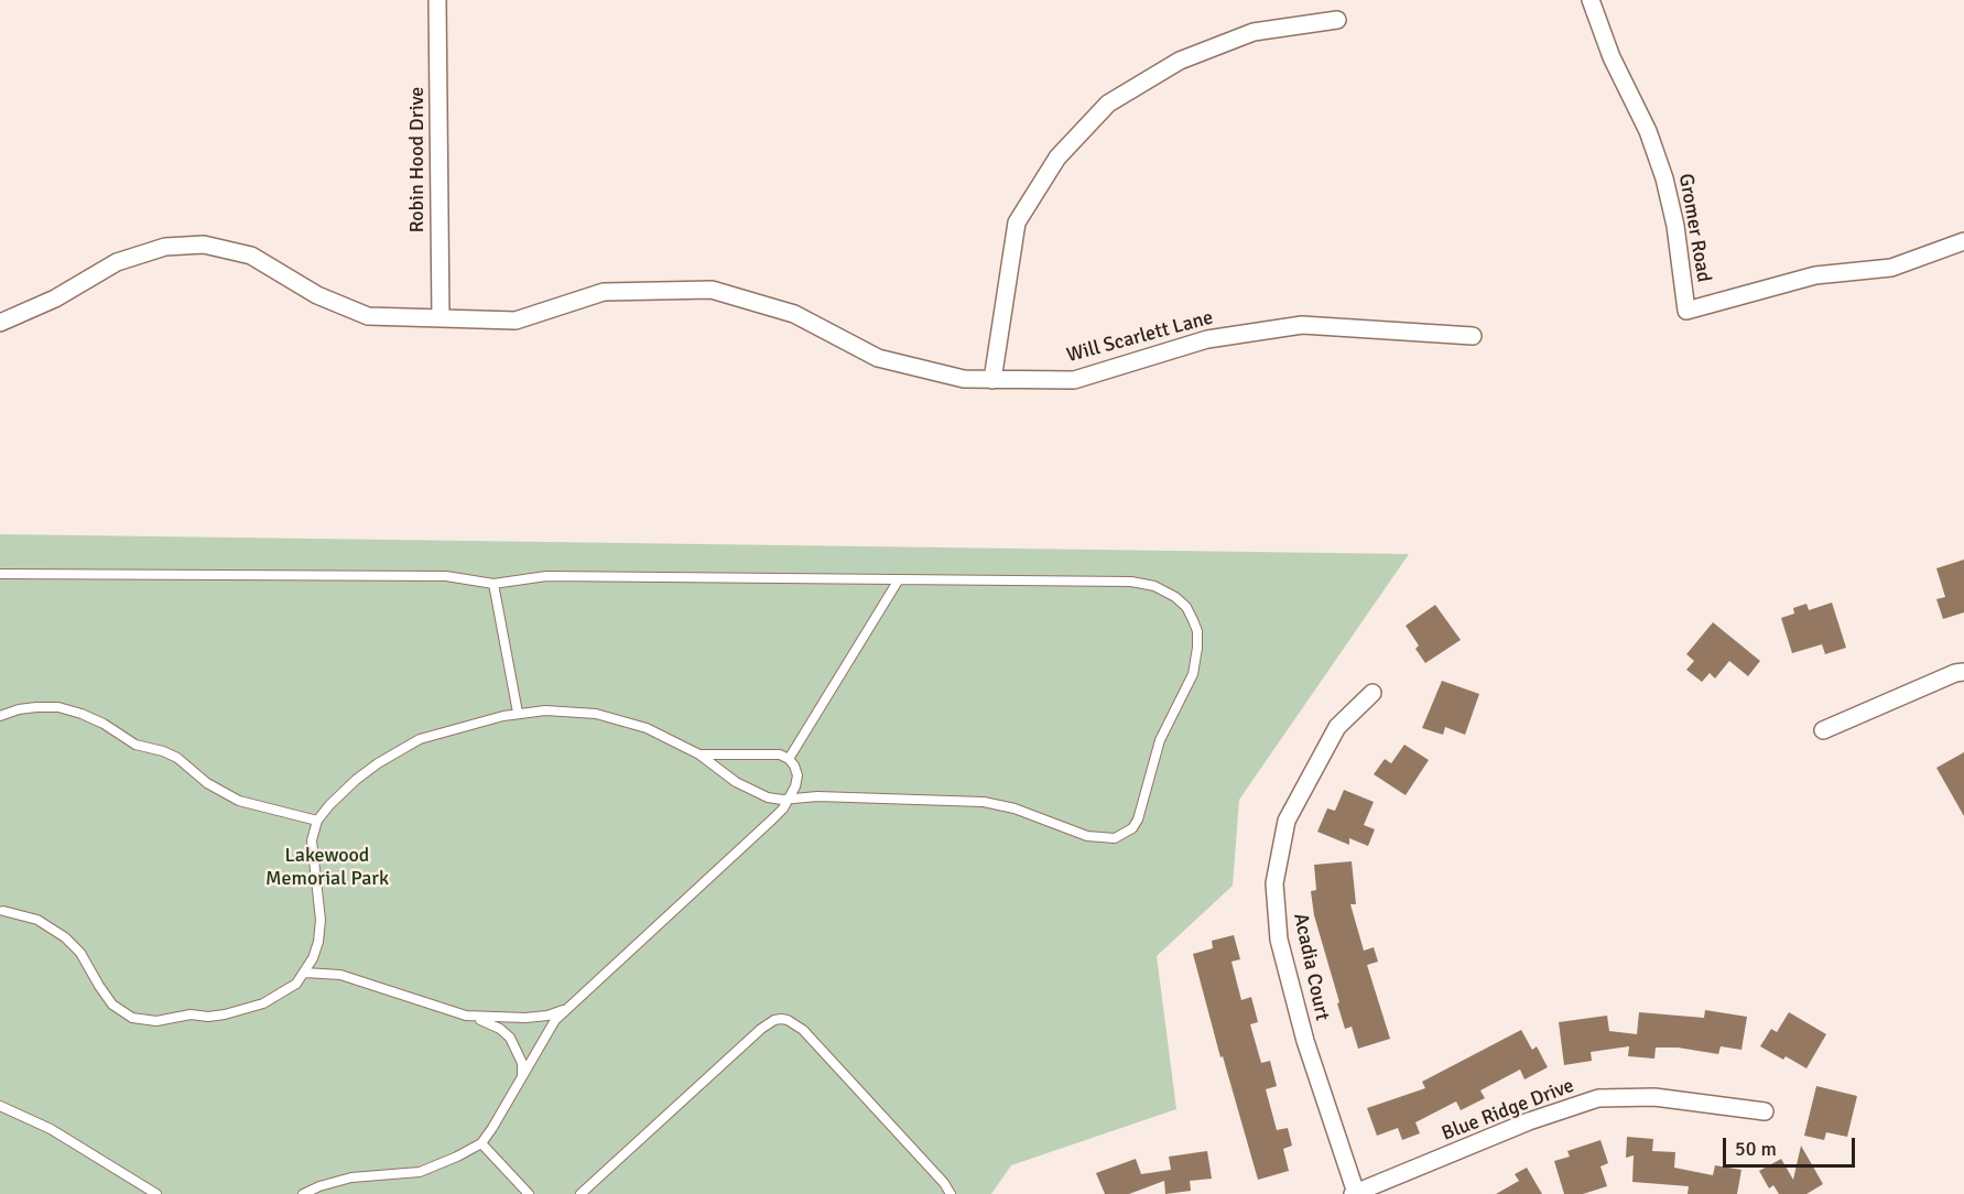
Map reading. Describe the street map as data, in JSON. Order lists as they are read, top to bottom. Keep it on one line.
{"streets":{"street":["Robin Hood Drive","Gromer Road","Will Scarlett Lane","Acadia Court","Blue Ridge Drive"]},"crossings":[["Robin Hood Drive","Will Scarlett Lane"],["Acadia Court","Blue Ridge Drive"]],"parks":["Lakewood Memorial Park"],"scale_bar":"50 m"}
